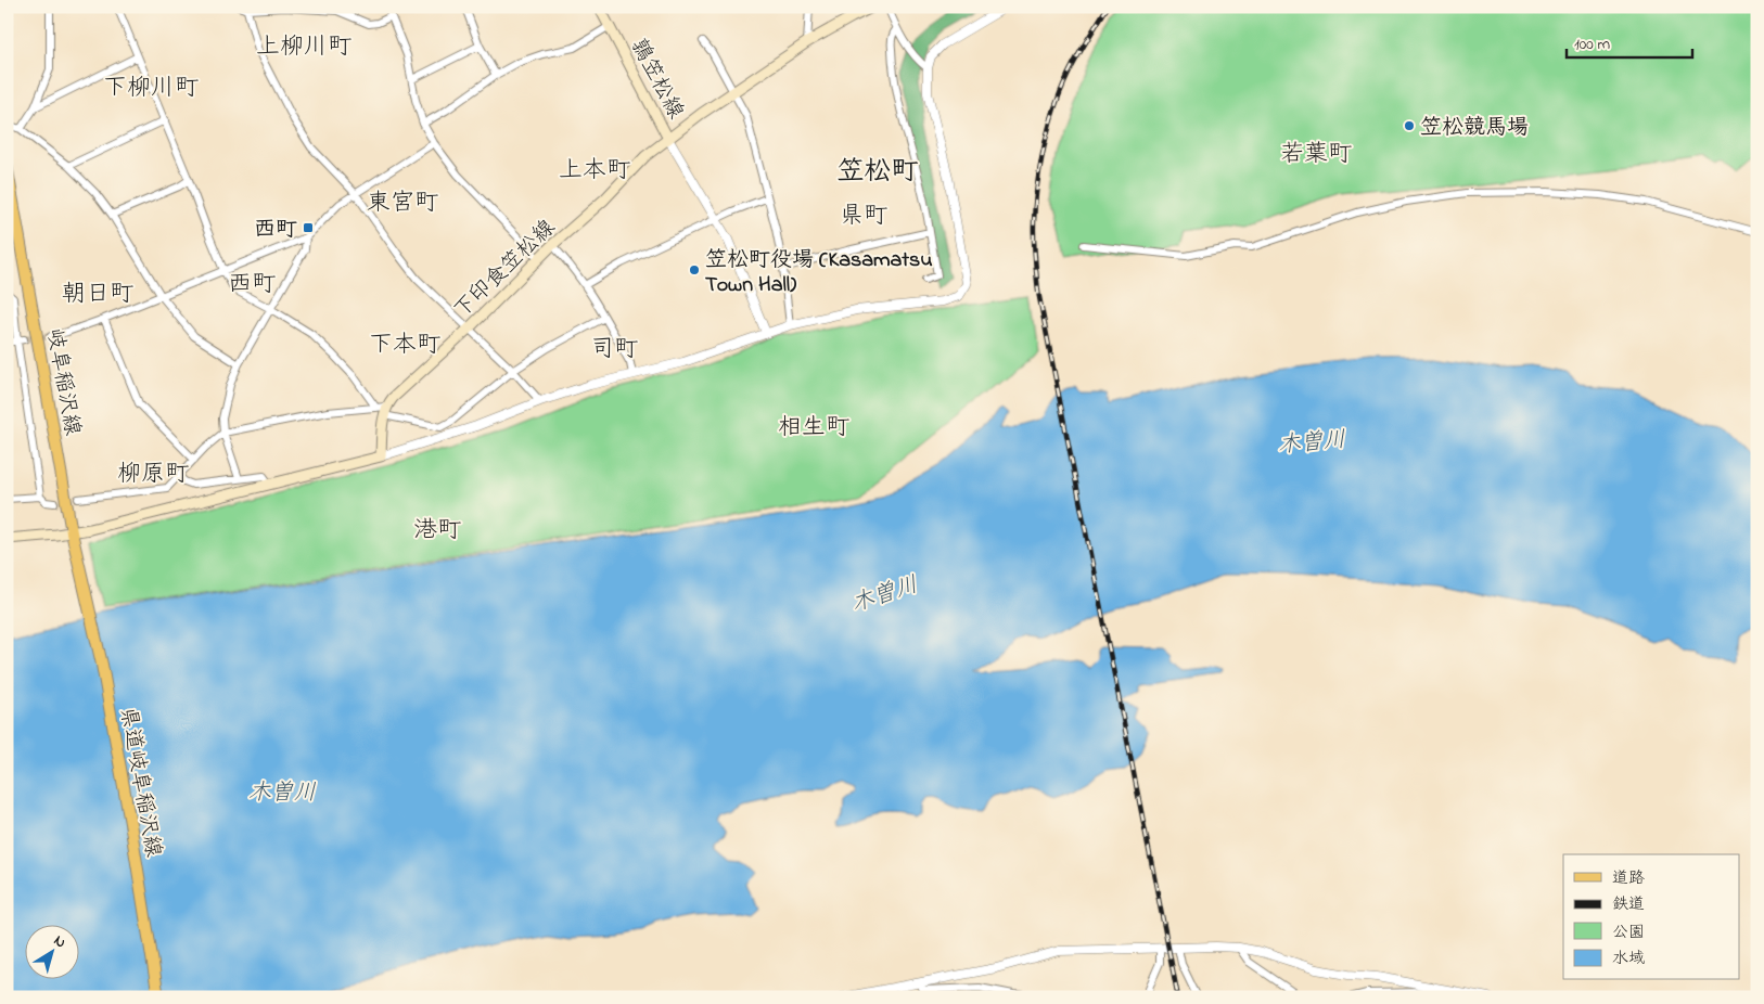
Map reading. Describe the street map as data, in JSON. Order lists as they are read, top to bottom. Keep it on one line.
{"streets":{"main road":["鶉笠松線","下印食笠松線","岐阜稲沢線","県道岐阜稲沢線"]},"crossings":[["鶉笠松線","下印食笠松線"],["岐阜稲沢線","県道岐阜稲沢線"]],"districts":["上柳川町","下柳川町","若葉町","上本町","笠松町","東宮町","県町","西町","朝日町","下本町","司町","相生町","柳原町","港町"],"water":["木曽川"],"places":{"other":["笠松競馬場","笠松町役場 (Kasamatsu Town Hall)"],"transit":["西町"]},"legend":["道路","鉄道","公園","水域"],"scale_bar":"100 m","north":"top right"}
